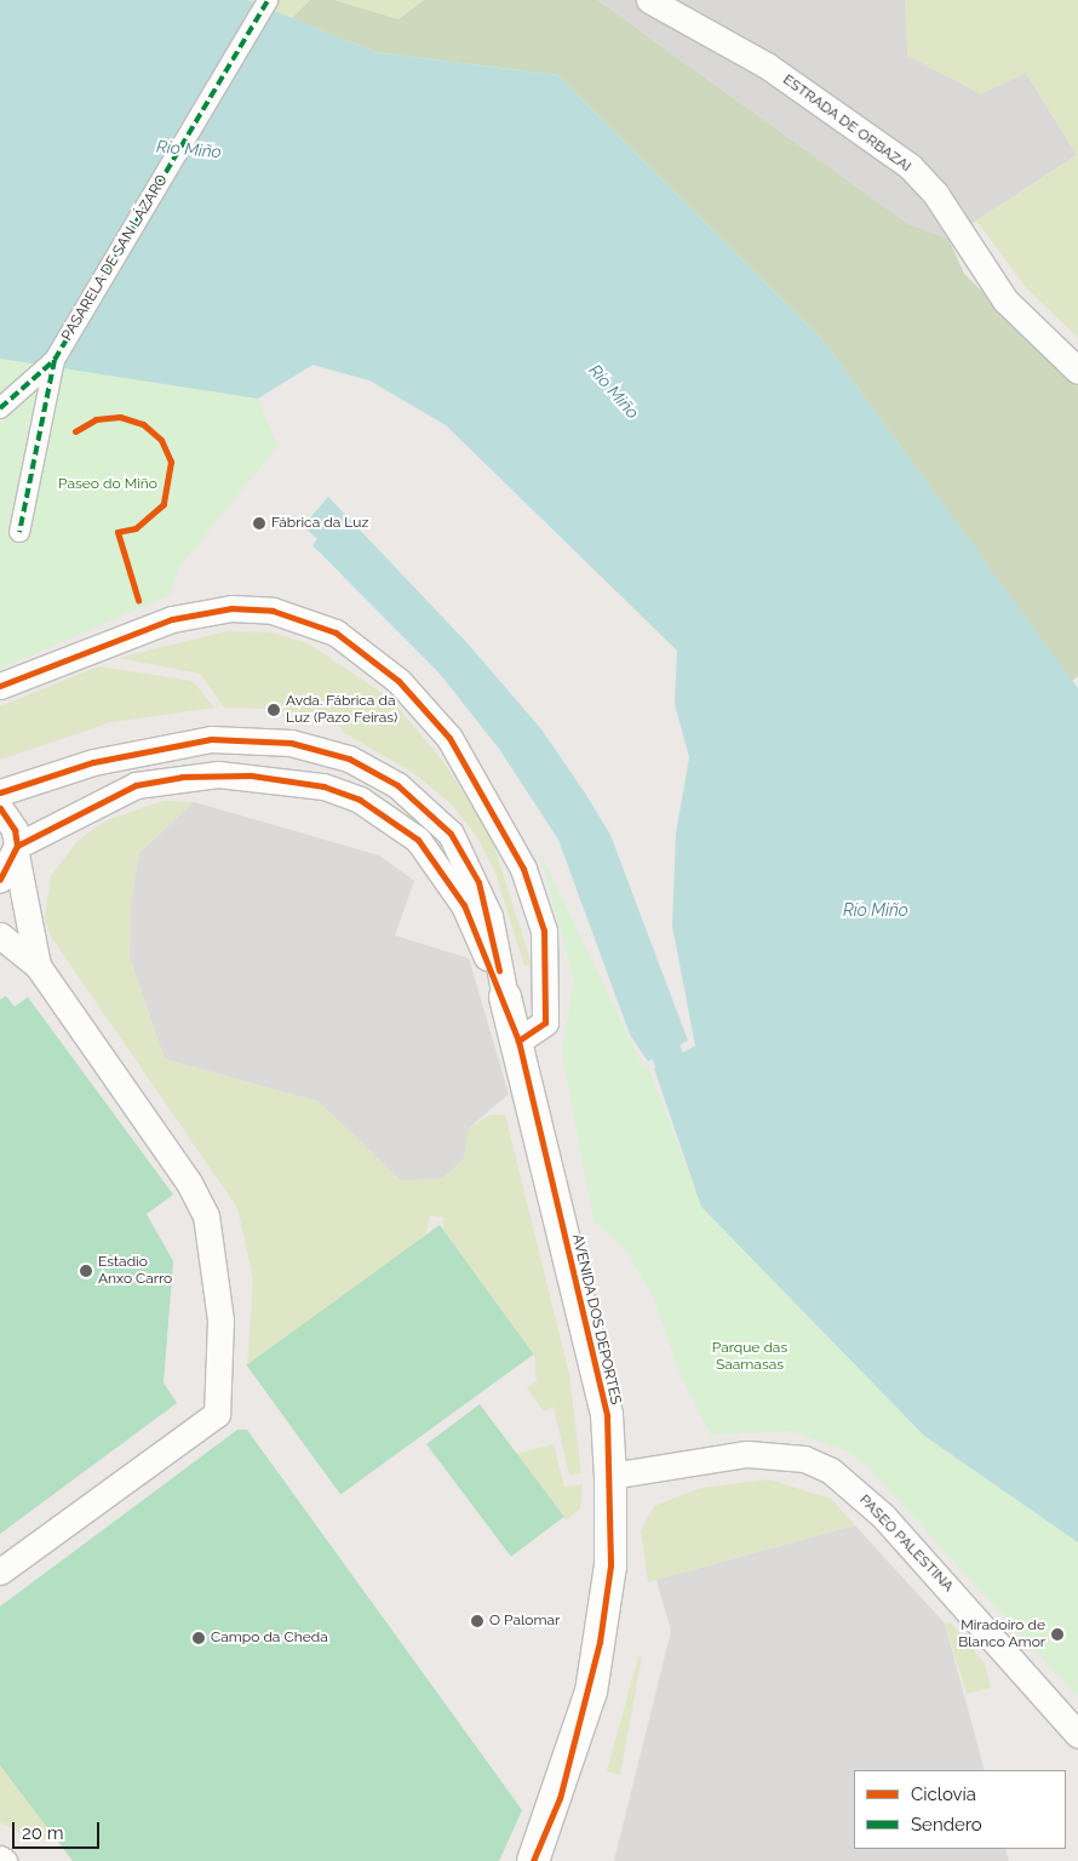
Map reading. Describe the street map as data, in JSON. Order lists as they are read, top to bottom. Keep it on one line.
{"streets":{"street":["ESTRADA DE ORBAZAI","PASARELA DE SAN LÁZARO","AVENIDA DOS DEPORTES","PASEO PALESTINA"]},"crossings":[["AVENIDA DOS DEPORTES","PASEO PALESTINA"]],"water":["Río Miño"],"parks":["Paseo do Miño","Parque das Saamasas"],"places":["Fábrica da Luz","Avda. Fábrica da Luz (Pazo Feiras)","Estadio Anxo Carro","O Palomar","Miradoiro de Blanco Amor","Campo da Cheda"],"legend":["Ciclovía","Sendero"],"scale_bar":"20 m"}
